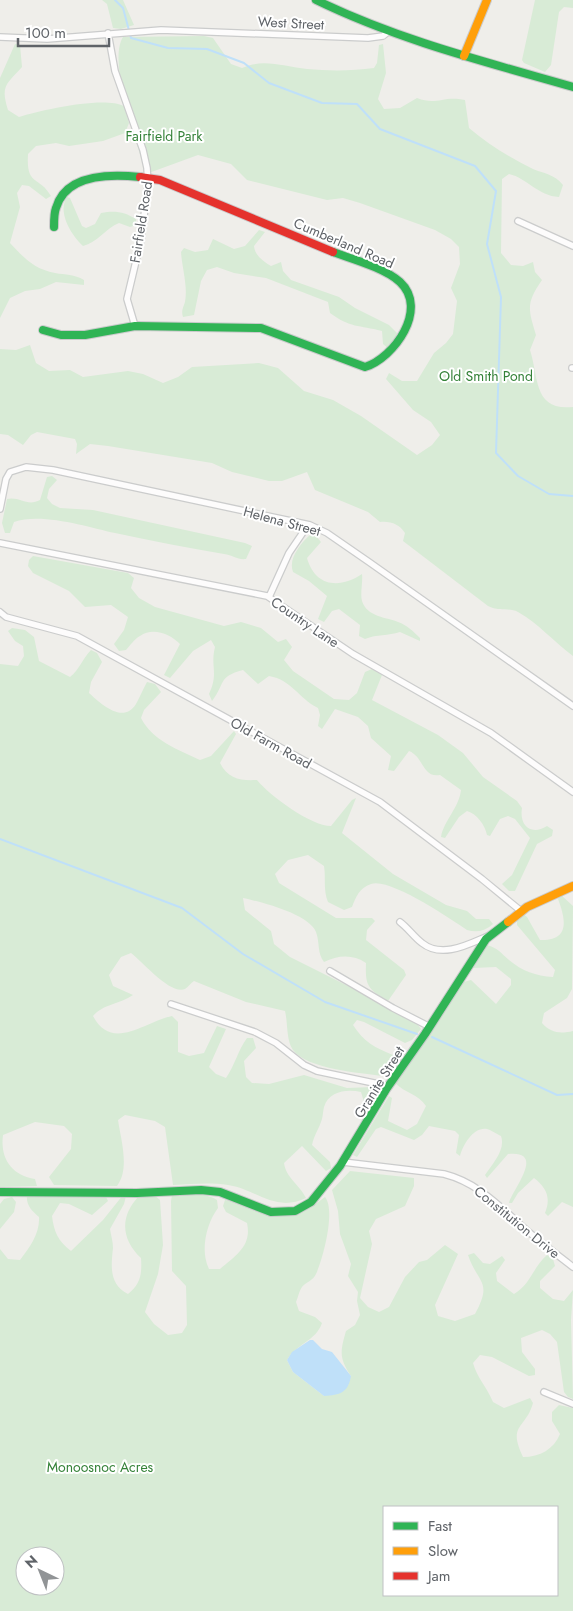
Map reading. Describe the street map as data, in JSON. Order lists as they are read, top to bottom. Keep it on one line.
{"streets":{"street":["West Street","Fairfield Road","Cumberland Road","Helena Street","Country Lane","Old Farm Road","Granite Street","Constitution Drive"]},"crossings":[["West Street","Fairfield Road"],["Fairfield Road","Cumberland Road"],["Old Farm Road","Granite Street"],["Granite Street","Constitution Drive"]],"parks":["Fairfield Park","Old Smith Pond","Monoosnoc Acres"],"legend":["Fast","Slow","Jam"],"scale_bar":"100 m","north":"top left"}
